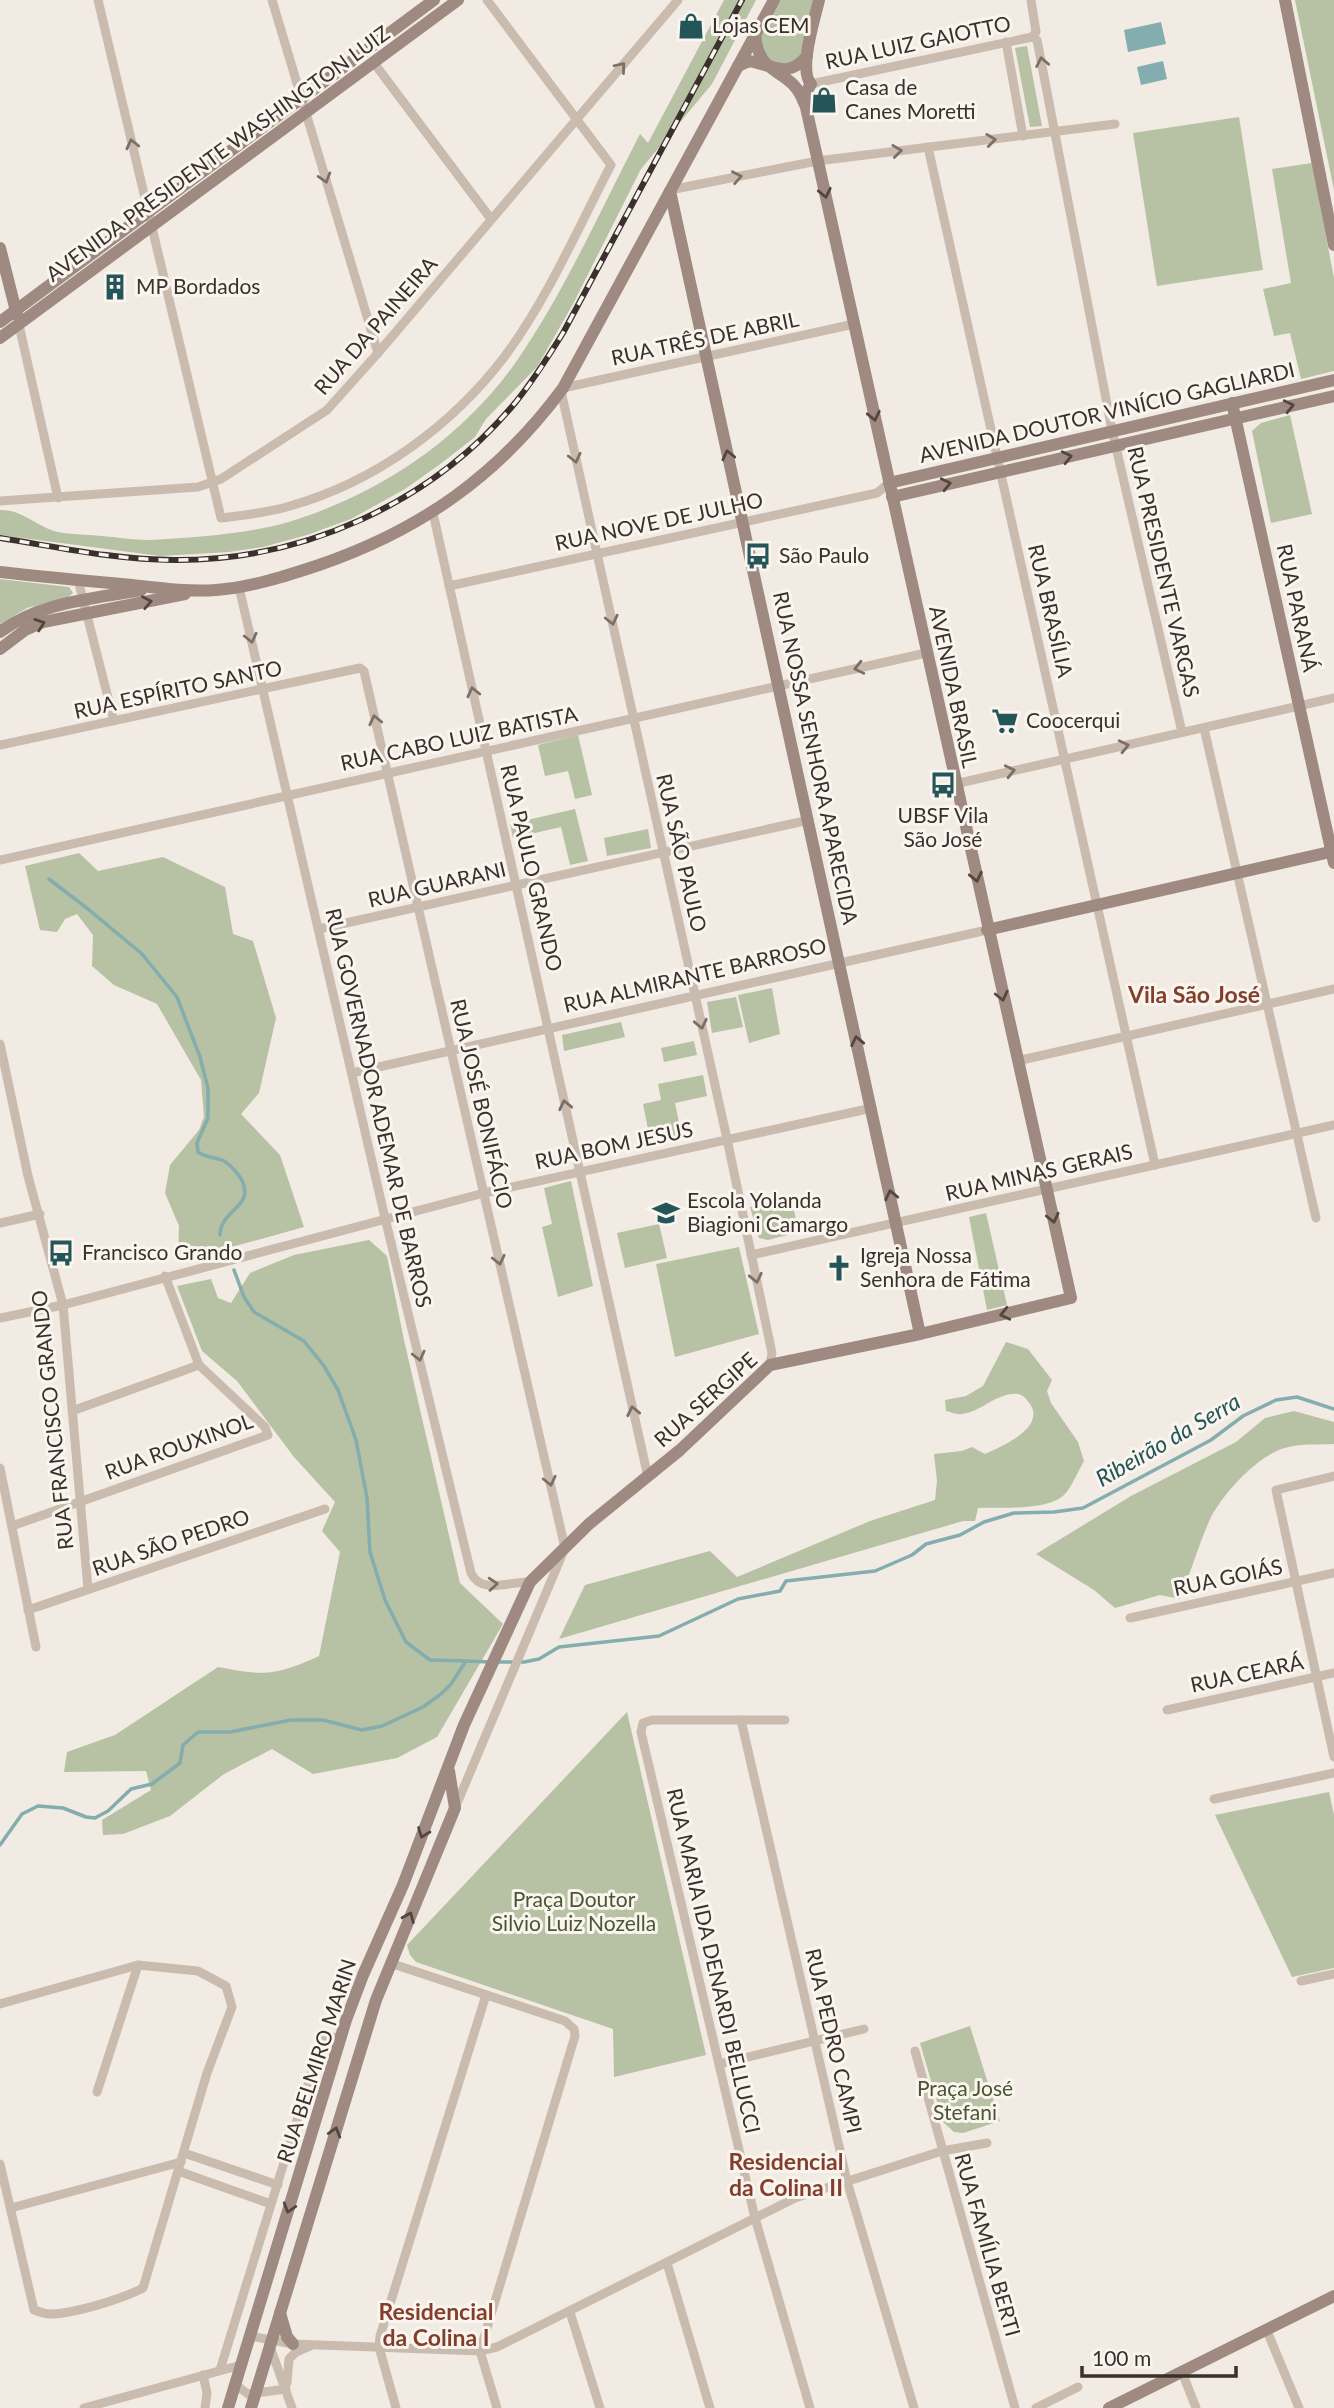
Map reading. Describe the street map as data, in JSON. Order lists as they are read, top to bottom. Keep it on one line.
{"streets":{"street":["RUA LUIZ GAIOTTO","AVENIDA PRESIDENTE WASHINGTON LUIZ","RUA DA PAINEIRA","RUA TRÊS DE ABRIL","AVENIDA DOUTOR VINÍCIO GAGLIARDI","RUA NOVE DE JULHO","RUA PRESIDENTE VARGAS","RUA PARANÁ","RUA BRASÍLIA","AVENIDA BRASIL","RUA ESPÍRITO SANTO","RUA CABO LUIZ BATISTA","RUA NOSSA SENHORA APARECIDA","RUA SÃO PAULO","RUA PAULO GRANDO","RUA GUARANI","RUA ALMIRANTE BARROSO","RUA JOSÉ BONIFÁCIO","RUA GOVERNADOR ADEMAR DE BARROS","RUA BOM JESUS","RUA MINAS GERAIS","RUA SERGIPE","RUA FRANCISCO GRANDO","RUA ROUXINOL","RUA SÃO PEDRO","RUA GOIÁS","RUA CEARÁ","RUA MARIA IDA DENARDI BELLUCCI","RUA PEDRO CAMPI","RUA BELMIRO MARIN","RUA FAMÍLIA BERTI"]},"crossings":[["RUA LUIZ GAIOTTO","RUA PRESIDENTE VARGAS"],["RUA LUIZ GAIOTTO","AVENIDA BRASIL"],["RUA TRÊS DE ABRIL","AVENIDA BRASIL"],["RUA TRÊS DE ABRIL","RUA NOSSA SENHORA APARECIDA"],["RUA TRÊS DE ABRIL","RUA SÃO PAULO"],["AVENIDA DOUTOR VINÍCIO GAGLIARDI","RUA NOVE DE JULHO"],["AVENIDA DOUTOR VINÍCIO GAGLIARDI","RUA PRESIDENTE VARGAS"],["AVENIDA DOUTOR VINÍCIO GAGLIARDI","RUA PARANÁ"],["AVENIDA DOUTOR VINÍCIO GAGLIARDI","RUA BRASÍLIA"],["AVENIDA DOUTOR VINÍCIO GAGLIARDI","AVENIDA BRASIL"],["RUA NOVE DE JULHO","AVENIDA BRASIL"],["RUA NOVE DE JULHO","RUA NOSSA SENHORA APARECIDA"],["RUA NOVE DE JULHO","RUA SÃO PAULO"],["RUA NOVE DE JULHO","RUA PAULO GRANDO"],["RUA PARANÁ","RUA ALMIRANTE BARROSO"],["RUA BRASÍLIA","RUA ALMIRANTE BARROSO"],["RUA BRASÍLIA","RUA MINAS GERAIS"],["AVENIDA BRASIL","RUA CABO LUIZ BATISTA"],["AVENIDA BRASIL","RUA ALMIRANTE BARROSO"],["AVENIDA BRASIL","RUA MINAS GERAIS"],["AVENIDA BRASIL","RUA SERGIPE"],["RUA ESPÍRITO SANTO","RUA JOSÉ BONIFÁCIO"],["RUA ESPÍRITO SANTO","RUA GOVERNADOR ADEMAR DE BARROS"],["RUA CABO LUIZ BATISTA","RUA NOSSA SENHORA APARECIDA"],["RUA CABO LUIZ BATISTA","RUA SÃO PAULO"],["RUA CABO LUIZ BATISTA","RUA PAULO GRANDO"],["RUA CABO LUIZ BATISTA","RUA JOSÉ BONIFÁCIO"],["RUA CABO LUIZ BATISTA","RUA GOVERNADOR ADEMAR DE BARROS"],["RUA NOSSA SENHORA APARECIDA","RUA GUARANI"],["RUA NOSSA SENHORA APARECIDA","RUA ALMIRANTE BARROSO"],["RUA NOSSA SENHORA APARECIDA","RUA BOM JESUS"],["RUA NOSSA SENHORA APARECIDA","RUA MINAS GERAIS"],["RUA NOSSA SENHORA APARECIDA","RUA SERGIPE"],["RUA SÃO PAULO","RUA GUARANI"],["RUA SÃO PAULO","RUA ALMIRANTE BARROSO"],["RUA SÃO PAULO","RUA BOM JESUS"],["RUA SÃO PAULO","RUA MINAS GERAIS"],["RUA SÃO PAULO","RUA SERGIPE"],["RUA PAULO GRANDO","RUA GUARANI"],["RUA PAULO GRANDO","RUA ALMIRANTE BARROSO"],["RUA PAULO GRANDO","RUA BOM JESUS"],["RUA PAULO GRANDO","RUA SERGIPE"],["RUA GUARANI","RUA JOSÉ BONIFÁCIO"],["RUA GUARANI","RUA GOVERNADOR ADEMAR DE BARROS"],["RUA ALMIRANTE BARROSO","RUA JOSÉ BONIFÁCIO"],["RUA ALMIRANTE BARROSO","RUA GOVERNADOR ADEMAR DE BARROS"],["RUA JOSÉ BONIFÁCIO","RUA BOM JESUS"],["RUA JOSÉ BONIFÁCIO","RUA SERGIPE"],["RUA JOSÉ BONIFÁCIO","RUA BELMIRO MARIN"],["RUA GOVERNADOR ADEMAR DE BARROS","RUA BOM JESUS"],["RUA GOVERNADOR ADEMAR DE BARROS","RUA SERGIPE"],["RUA GOVERNADOR ADEMAR DE BARROS","RUA BELMIRO MARIN"],["RUA BOM JESUS","RUA FRANCISCO GRANDO"],["RUA BOM JESUS","RUA ROUXINOL"],["RUA SERGIPE","RUA BELMIRO MARIN"],["RUA FRANCISCO GRANDO","RUA ROUXINOL"],["RUA FRANCISCO GRANDO","RUA SÃO PEDRO"],["RUA MARIA IDA DENARDI BELLUCCI","RUA PEDRO CAMPI"]],"one_way":["AVENIDA BRASIL","RUA NOSSA SENHORA APARECIDA","RUA SÃO PAULO","RUA PAULO GRANDO","RUA GOVERNADOR ADEMAR DE BARROS"],"districts":["Vila São José","Residencial da Colina II","Residencial da Colina I"],"water":["Ribeirão da Serra"],"parks":["Praça Doutor Silvio Luiz Nozella","Praça José Stefani"],"places":{"shop":["Lojas CEM","Casa de Canes Moretti"],"building":["MP Bordados"],"bus stop":["São Paulo","UBSF Vila São José","Francisco Grando"],"supermarket":["Coocerqui"],"school or university":["Escola Yolanda Biagioni Camargo"],"church":["Igreja Nossa Senhora de Fátima"]},"scale_bar":"100 m"}
